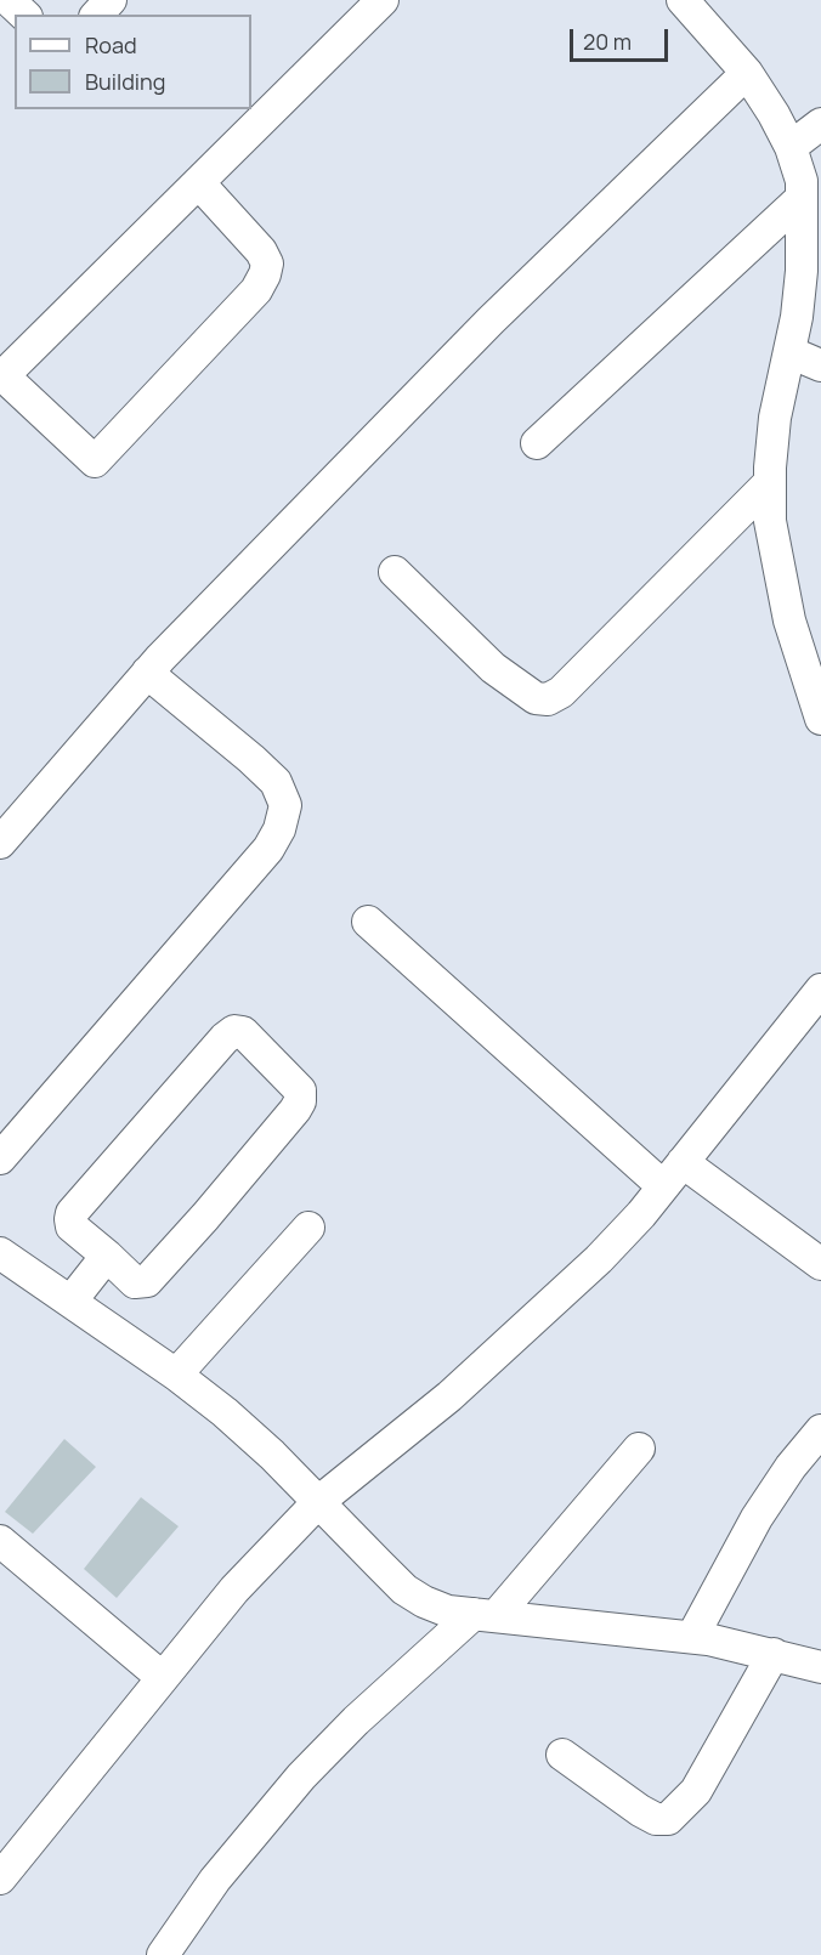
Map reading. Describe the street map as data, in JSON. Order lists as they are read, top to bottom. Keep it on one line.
{"legend":["Road","Building"],"scale_bar":"20 m"}
